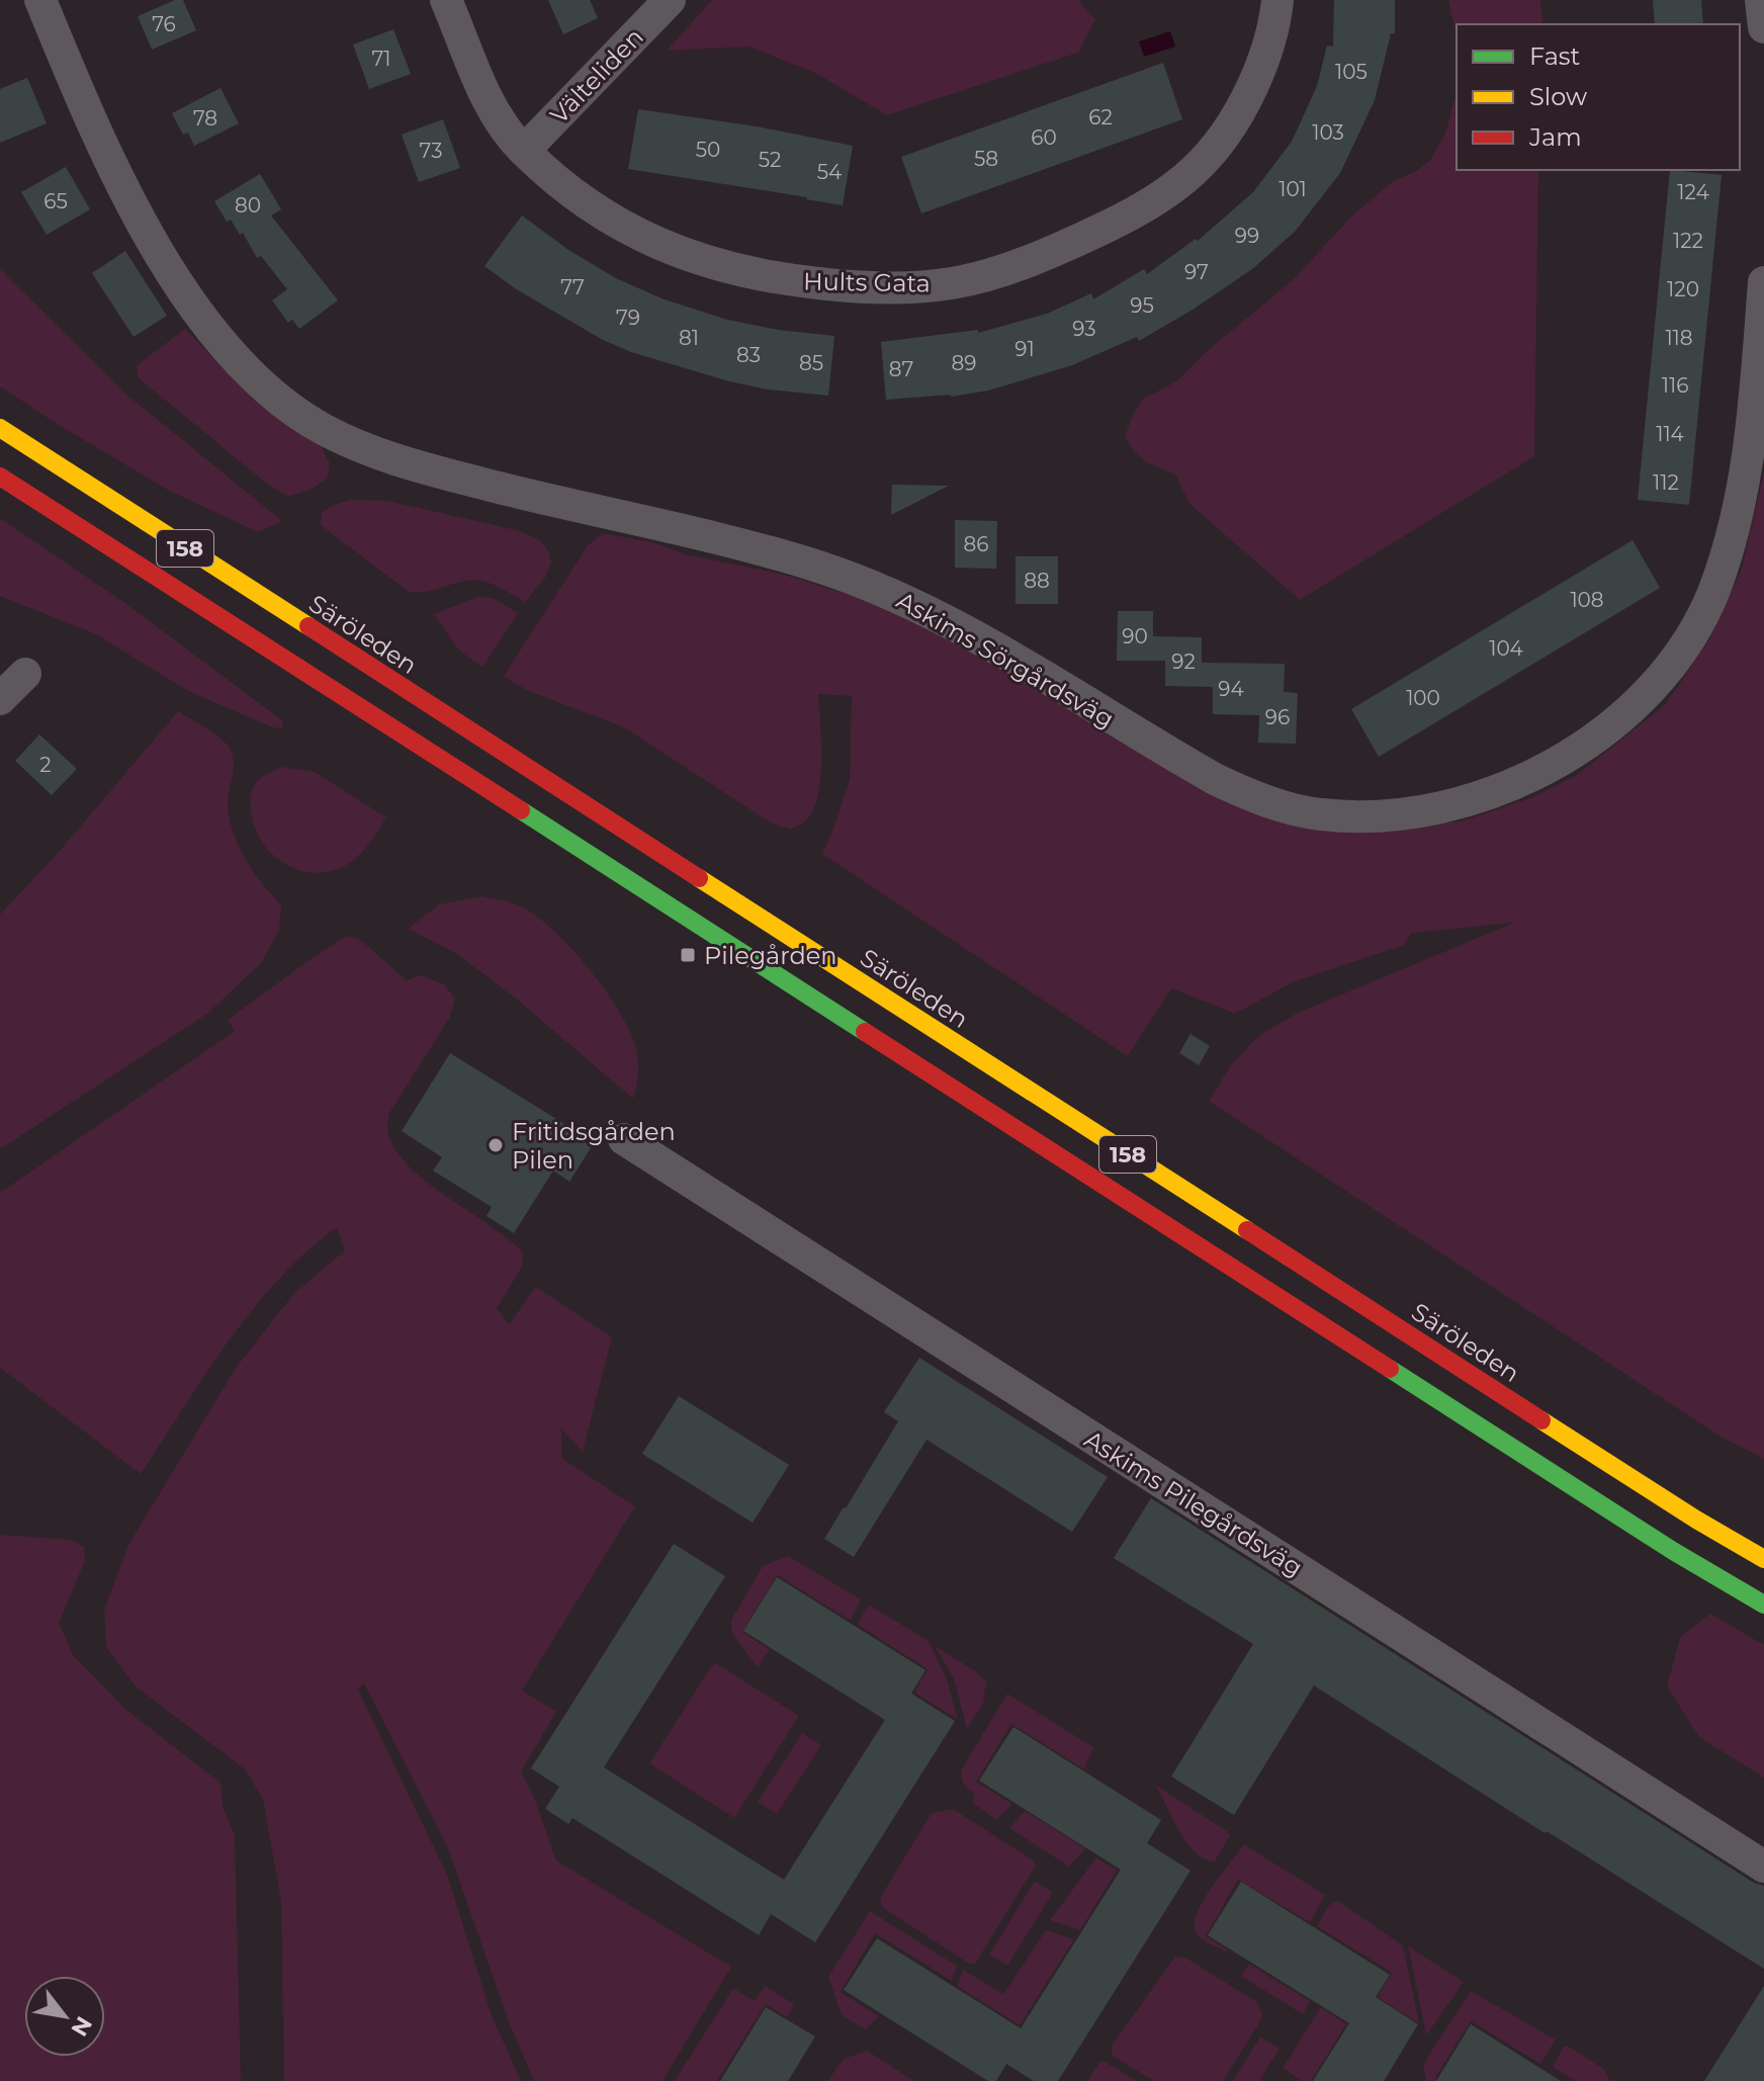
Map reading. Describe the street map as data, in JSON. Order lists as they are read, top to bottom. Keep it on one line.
{"streets":{"main road":["158","Säröleden"],"street":["Välteliden","Hults Gata","Askims Sörgårdsväg","Askims Pilegårdsväg"]},"crossings":[["Välteliden","Hults Gata"]],"places":{"transit":["Pilegården"],"other":["Fritidsgården Pilen"]},"house_numbers":["76","71","105","62","78","103","60","50","73","58","52","54","101","124","65","80","99","122","97","77","120","95","79","93","81","118","91","83","85","89","87","116","114","112","86","88","108","90","104","92","94","100","96","2"],"legend":["Fast","Slow","Jam"],"north":"bottom right"}
